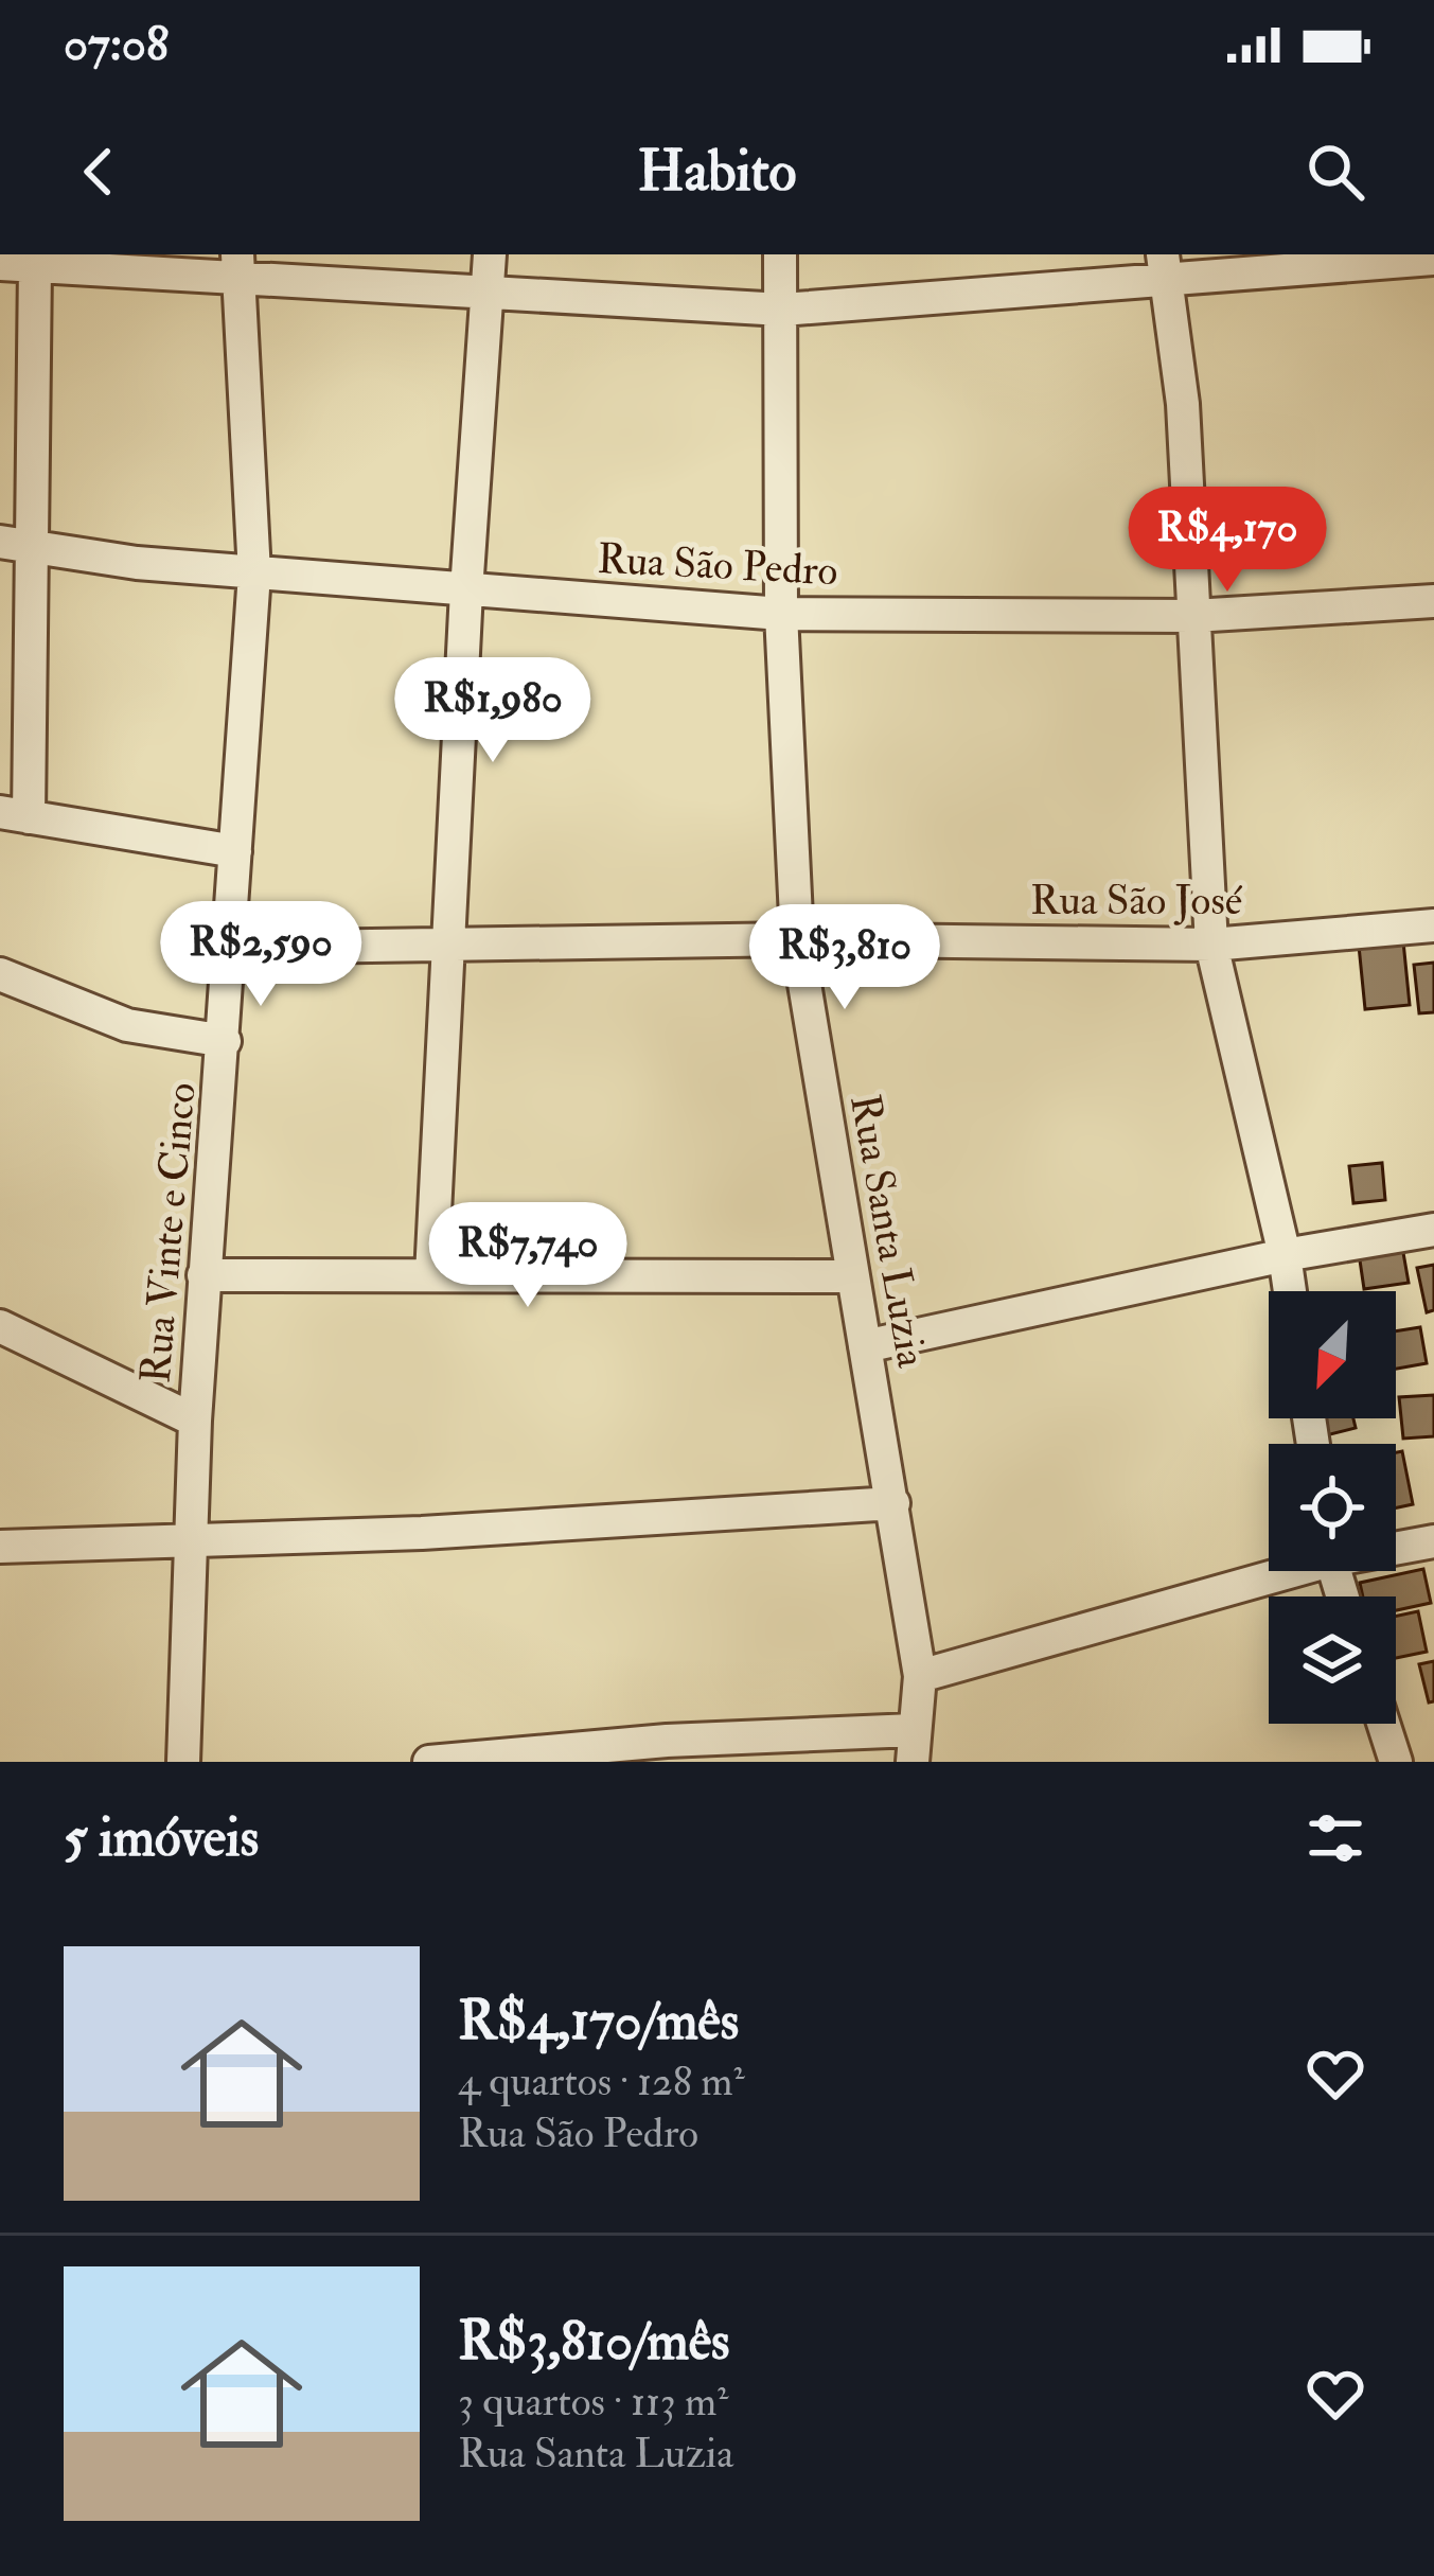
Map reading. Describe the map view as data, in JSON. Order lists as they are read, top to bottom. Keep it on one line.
{"streets":{"street":["Rua São Pedro","Rua São José","Rua Santa Luzia","Rua Vinte e Cinco"]},"crossings":[["Rua São Pedro","Rua Santa Luzia"],["Rua São Pedro","Rua Vinte e Cinco"],["Rua São José","Rua Santa Luzia"],["Rua São José","Rua Vinte e Cinco"]],"north":"bottom left","page":{"status":"07:08","header":"Habito","price":["R$4,170","R$1,980","R$2,590","R$3,810","R$7,740"],"heading":"5 imóveis","list":[{"name":"R$4,170/mês","note":"4 quartos · 128 m² · Rua São Pedro"},{"name":"R$3,810/mês","note":"3 quartos · 113 m² · Rua Santa Luzia"}]}}
